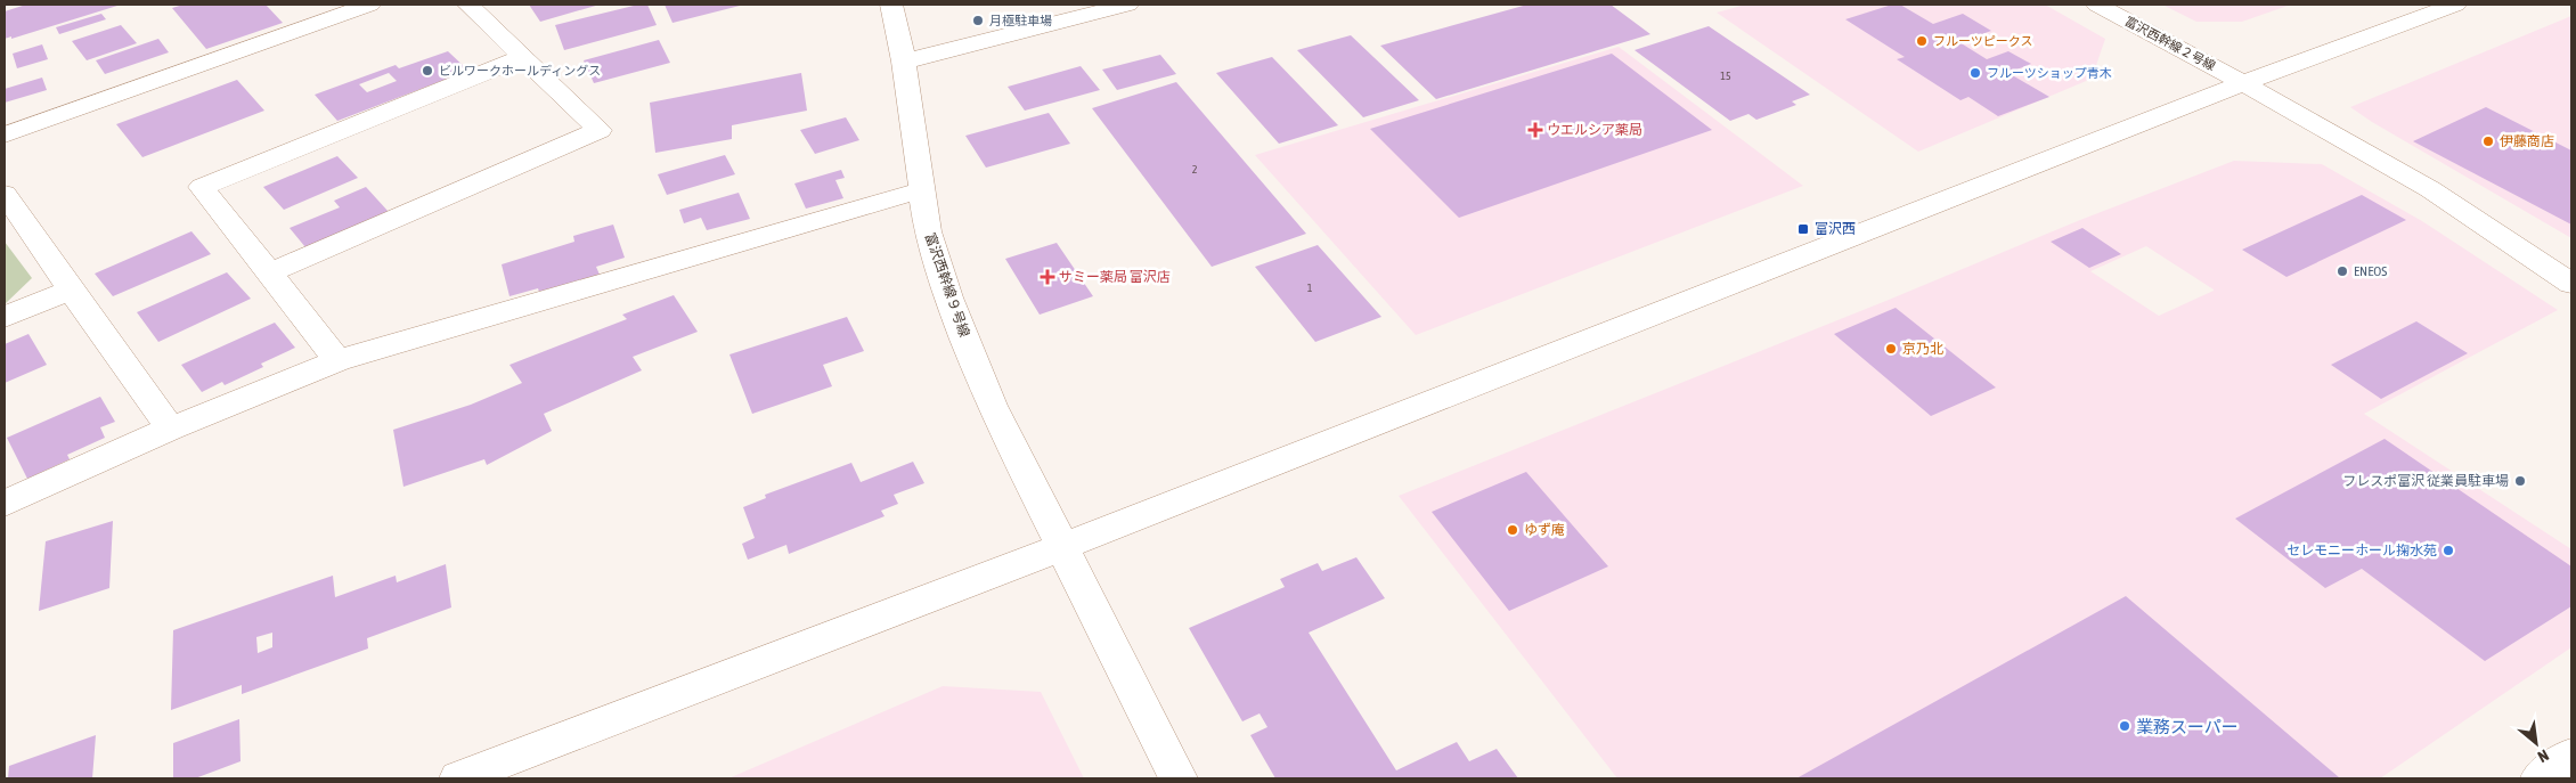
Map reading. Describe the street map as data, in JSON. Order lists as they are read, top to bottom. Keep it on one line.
{"streets":{"street":["富沢西幹線２号線","富沢西幹線９号線"]},"places":{"other":["月極駐車場","フルーツピークス","ビルワークホールディングス","フルーツショップ青木","伊藤商店","ENEOS","京乃北","フレスポ富沢 従業員駐車場","ゆず庵","セレモニーホール掬水苑","業務スーパー"],"health":["ウエルシア薬局","サミー薬局 富沢店"],"transit":["富沢西"]},"house_numbers":["15","2","1"],"north":"bottom right"}
